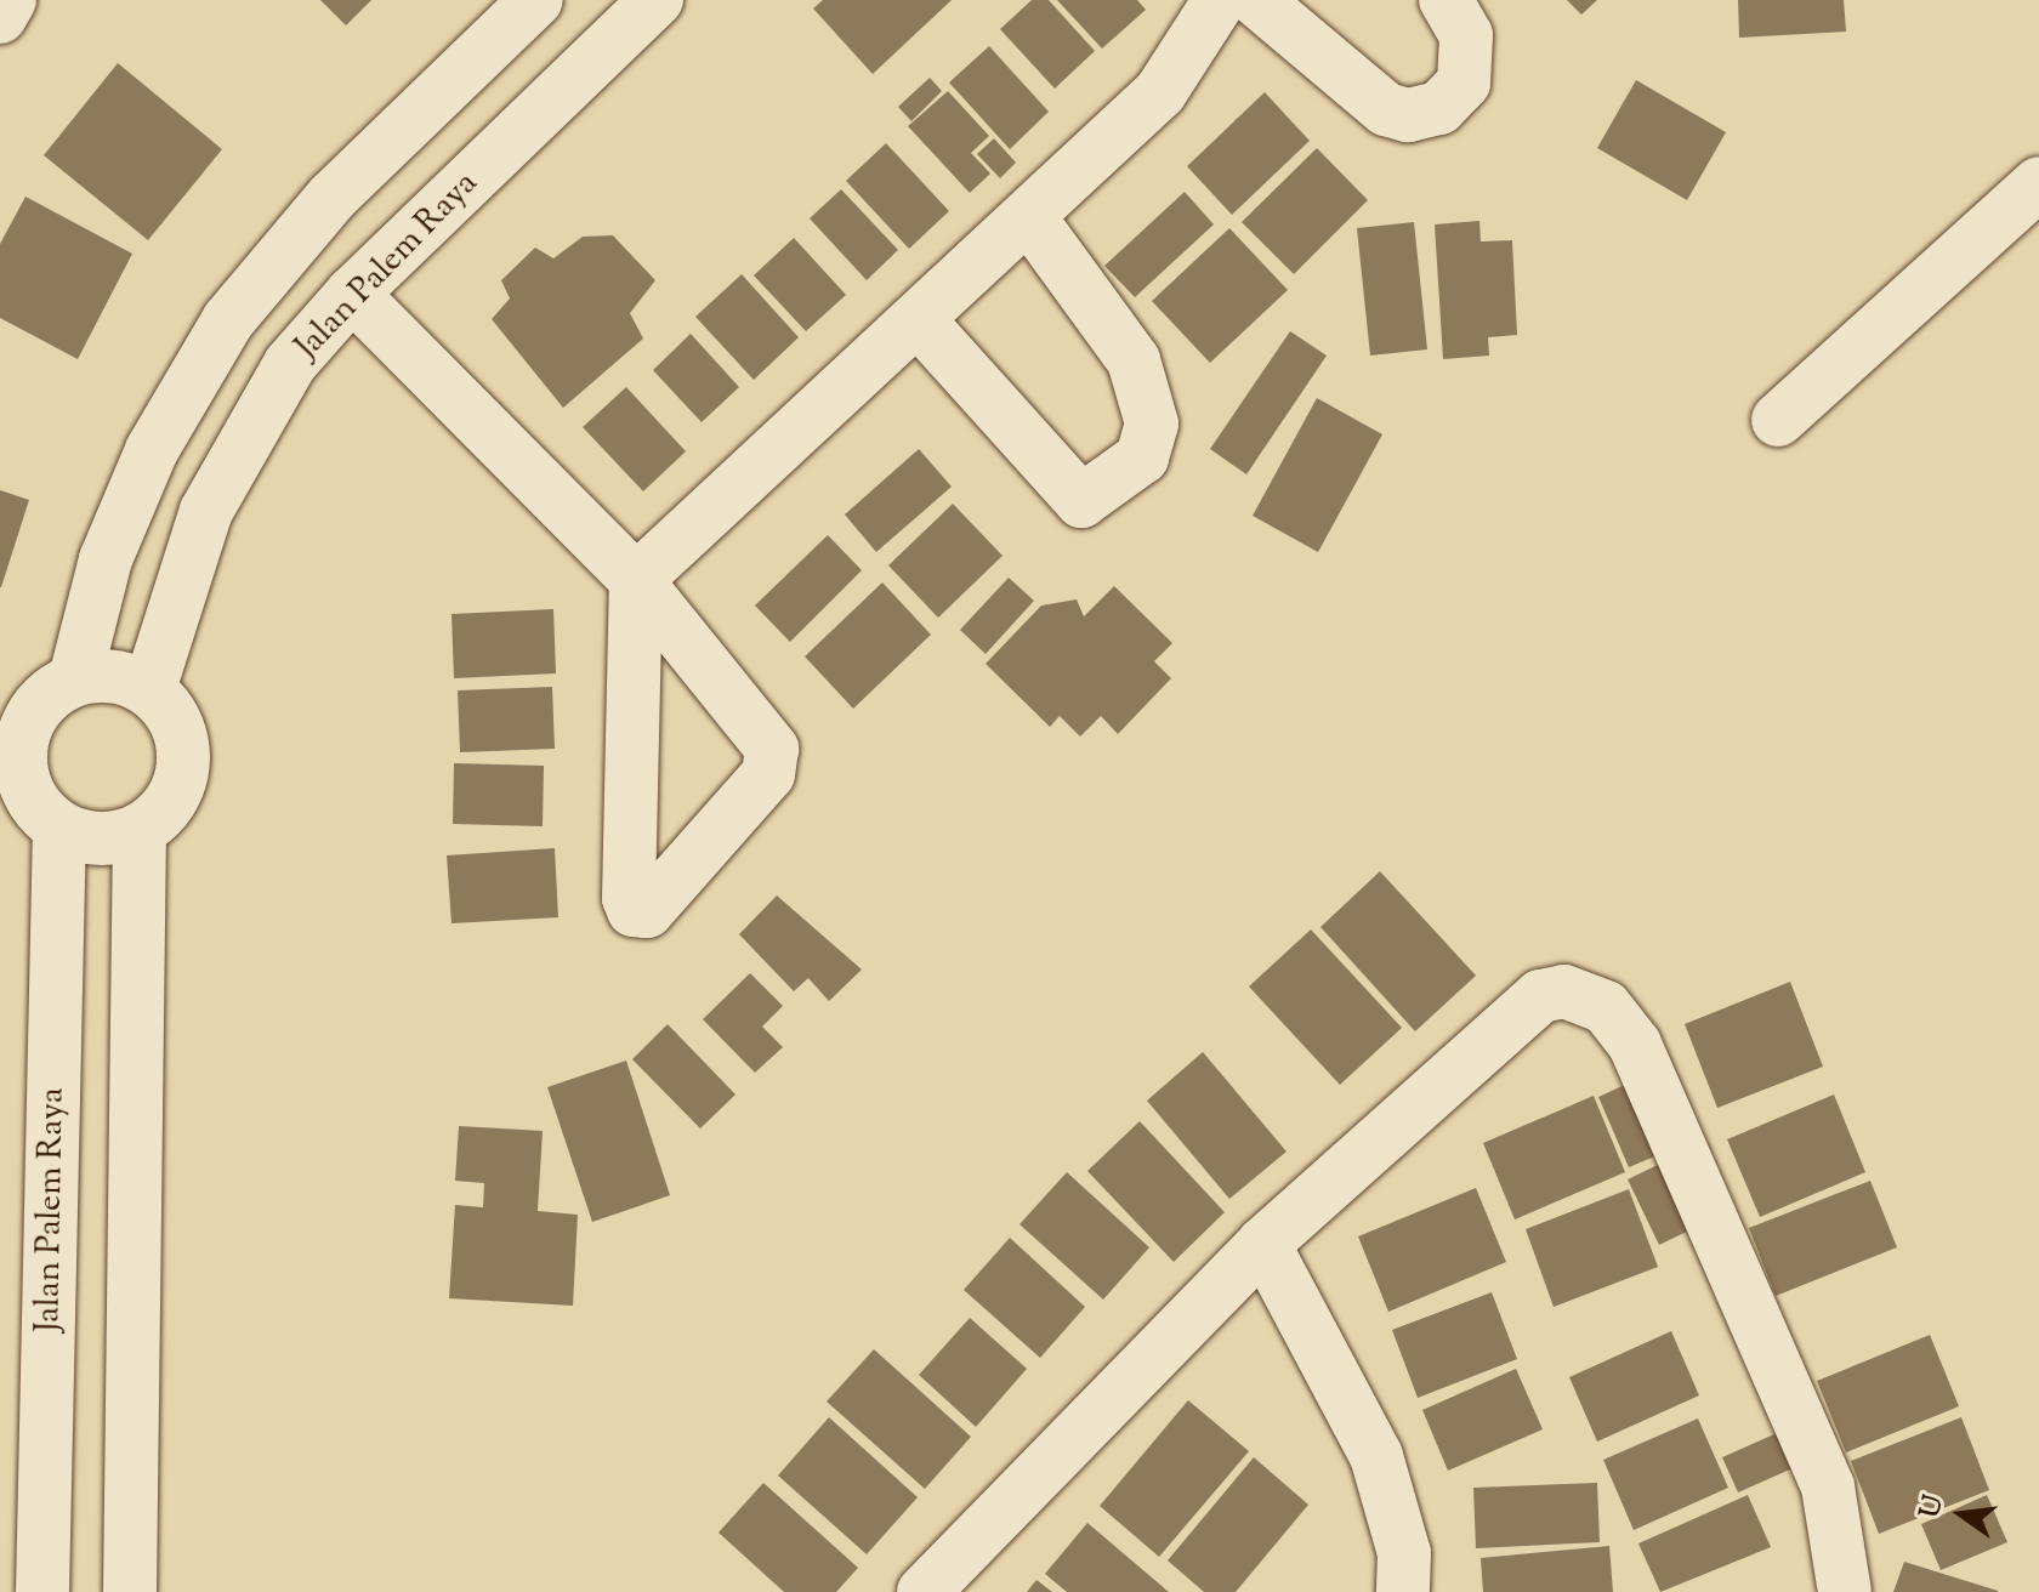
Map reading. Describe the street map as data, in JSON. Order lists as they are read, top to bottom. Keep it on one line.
{"streets":{"street":["Jalan Palem Raya"]},"north":"left"}
